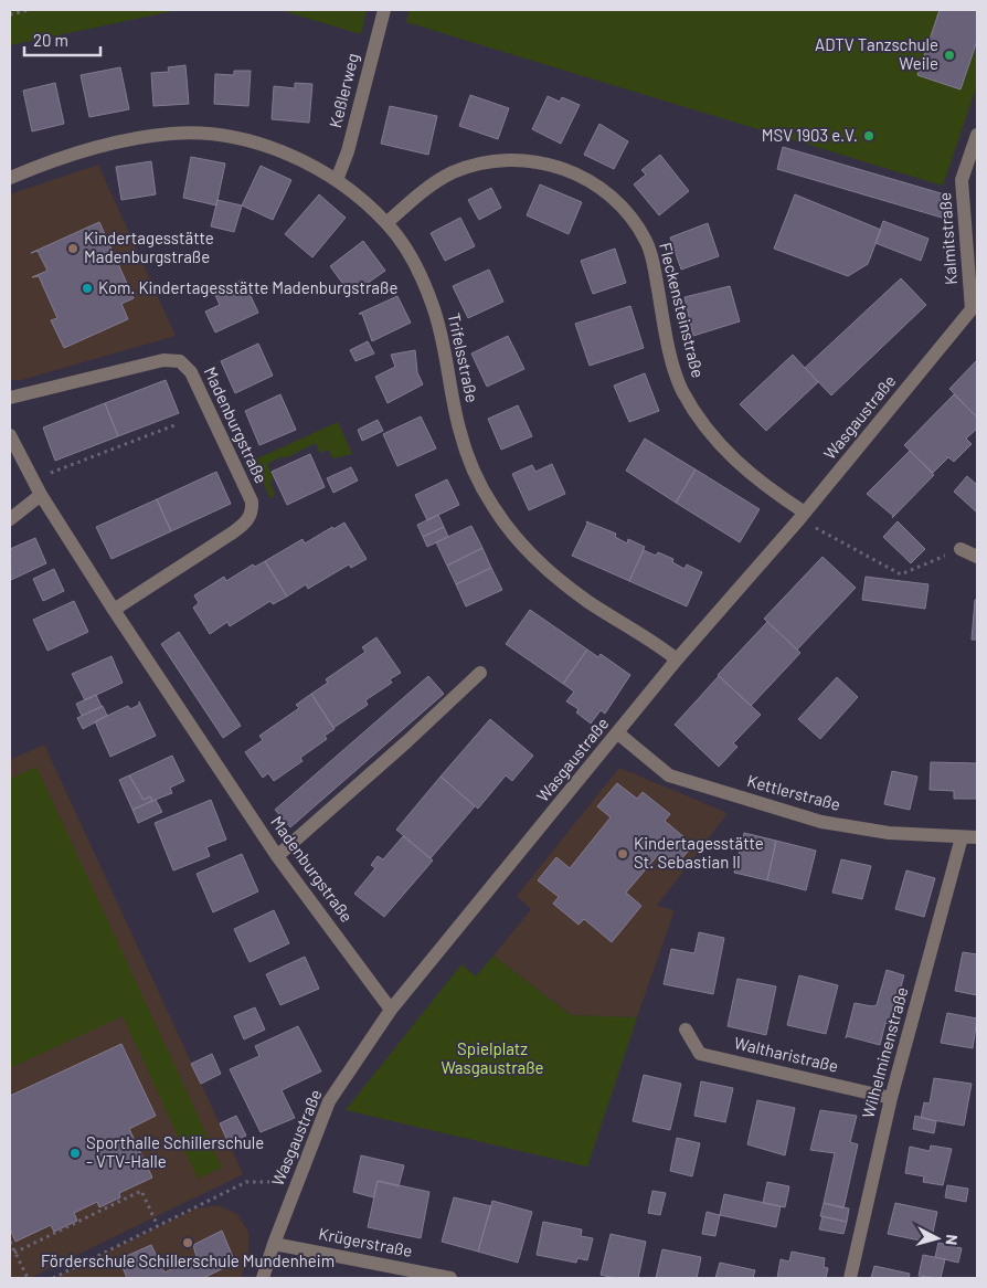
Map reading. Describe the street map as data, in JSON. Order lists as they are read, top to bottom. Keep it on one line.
{"streets":{"street":["Keßlerweg","Kalmitstraße","Fleckensteinstraße","Trifelsstraße","Wasgaustraße","Madenburgstraße","Kettlerstraße","Wilhelminenstraße","Waltharistraße","Krügerstraße"]},"crossings":[["Keßlerweg","Trifelsstraße"],["Kalmitstraße","Wasgaustraße"],["Fleckensteinstraße","Trifelsstraße"],["Fleckensteinstraße","Wasgaustraße"],["Trifelsstraße","Wasgaustraße"],["Wasgaustraße","Madenburgstraße"],["Wasgaustraße","Kettlerstraße"],["Wasgaustraße","Krügerstraße"],["Kettlerstraße","Wilhelminenstraße"],["Wilhelminenstraße","Waltharistraße"]],"parks":["Spielplatz Wasgaustraße"],"places":["ADTV Tanzschule Weile","MSV 1903 e.V.","Kindertagesstätte Madenburgstraße","Kom. Kindertagesstätte Madenburgstraße","Kindertagesstätte St. Sebastian II","Sporthalle Schillerschule - VTV-Halle","Förderschule Schillerschule Mundenheim"],"scale_bar":"20 m","north":"right"}
